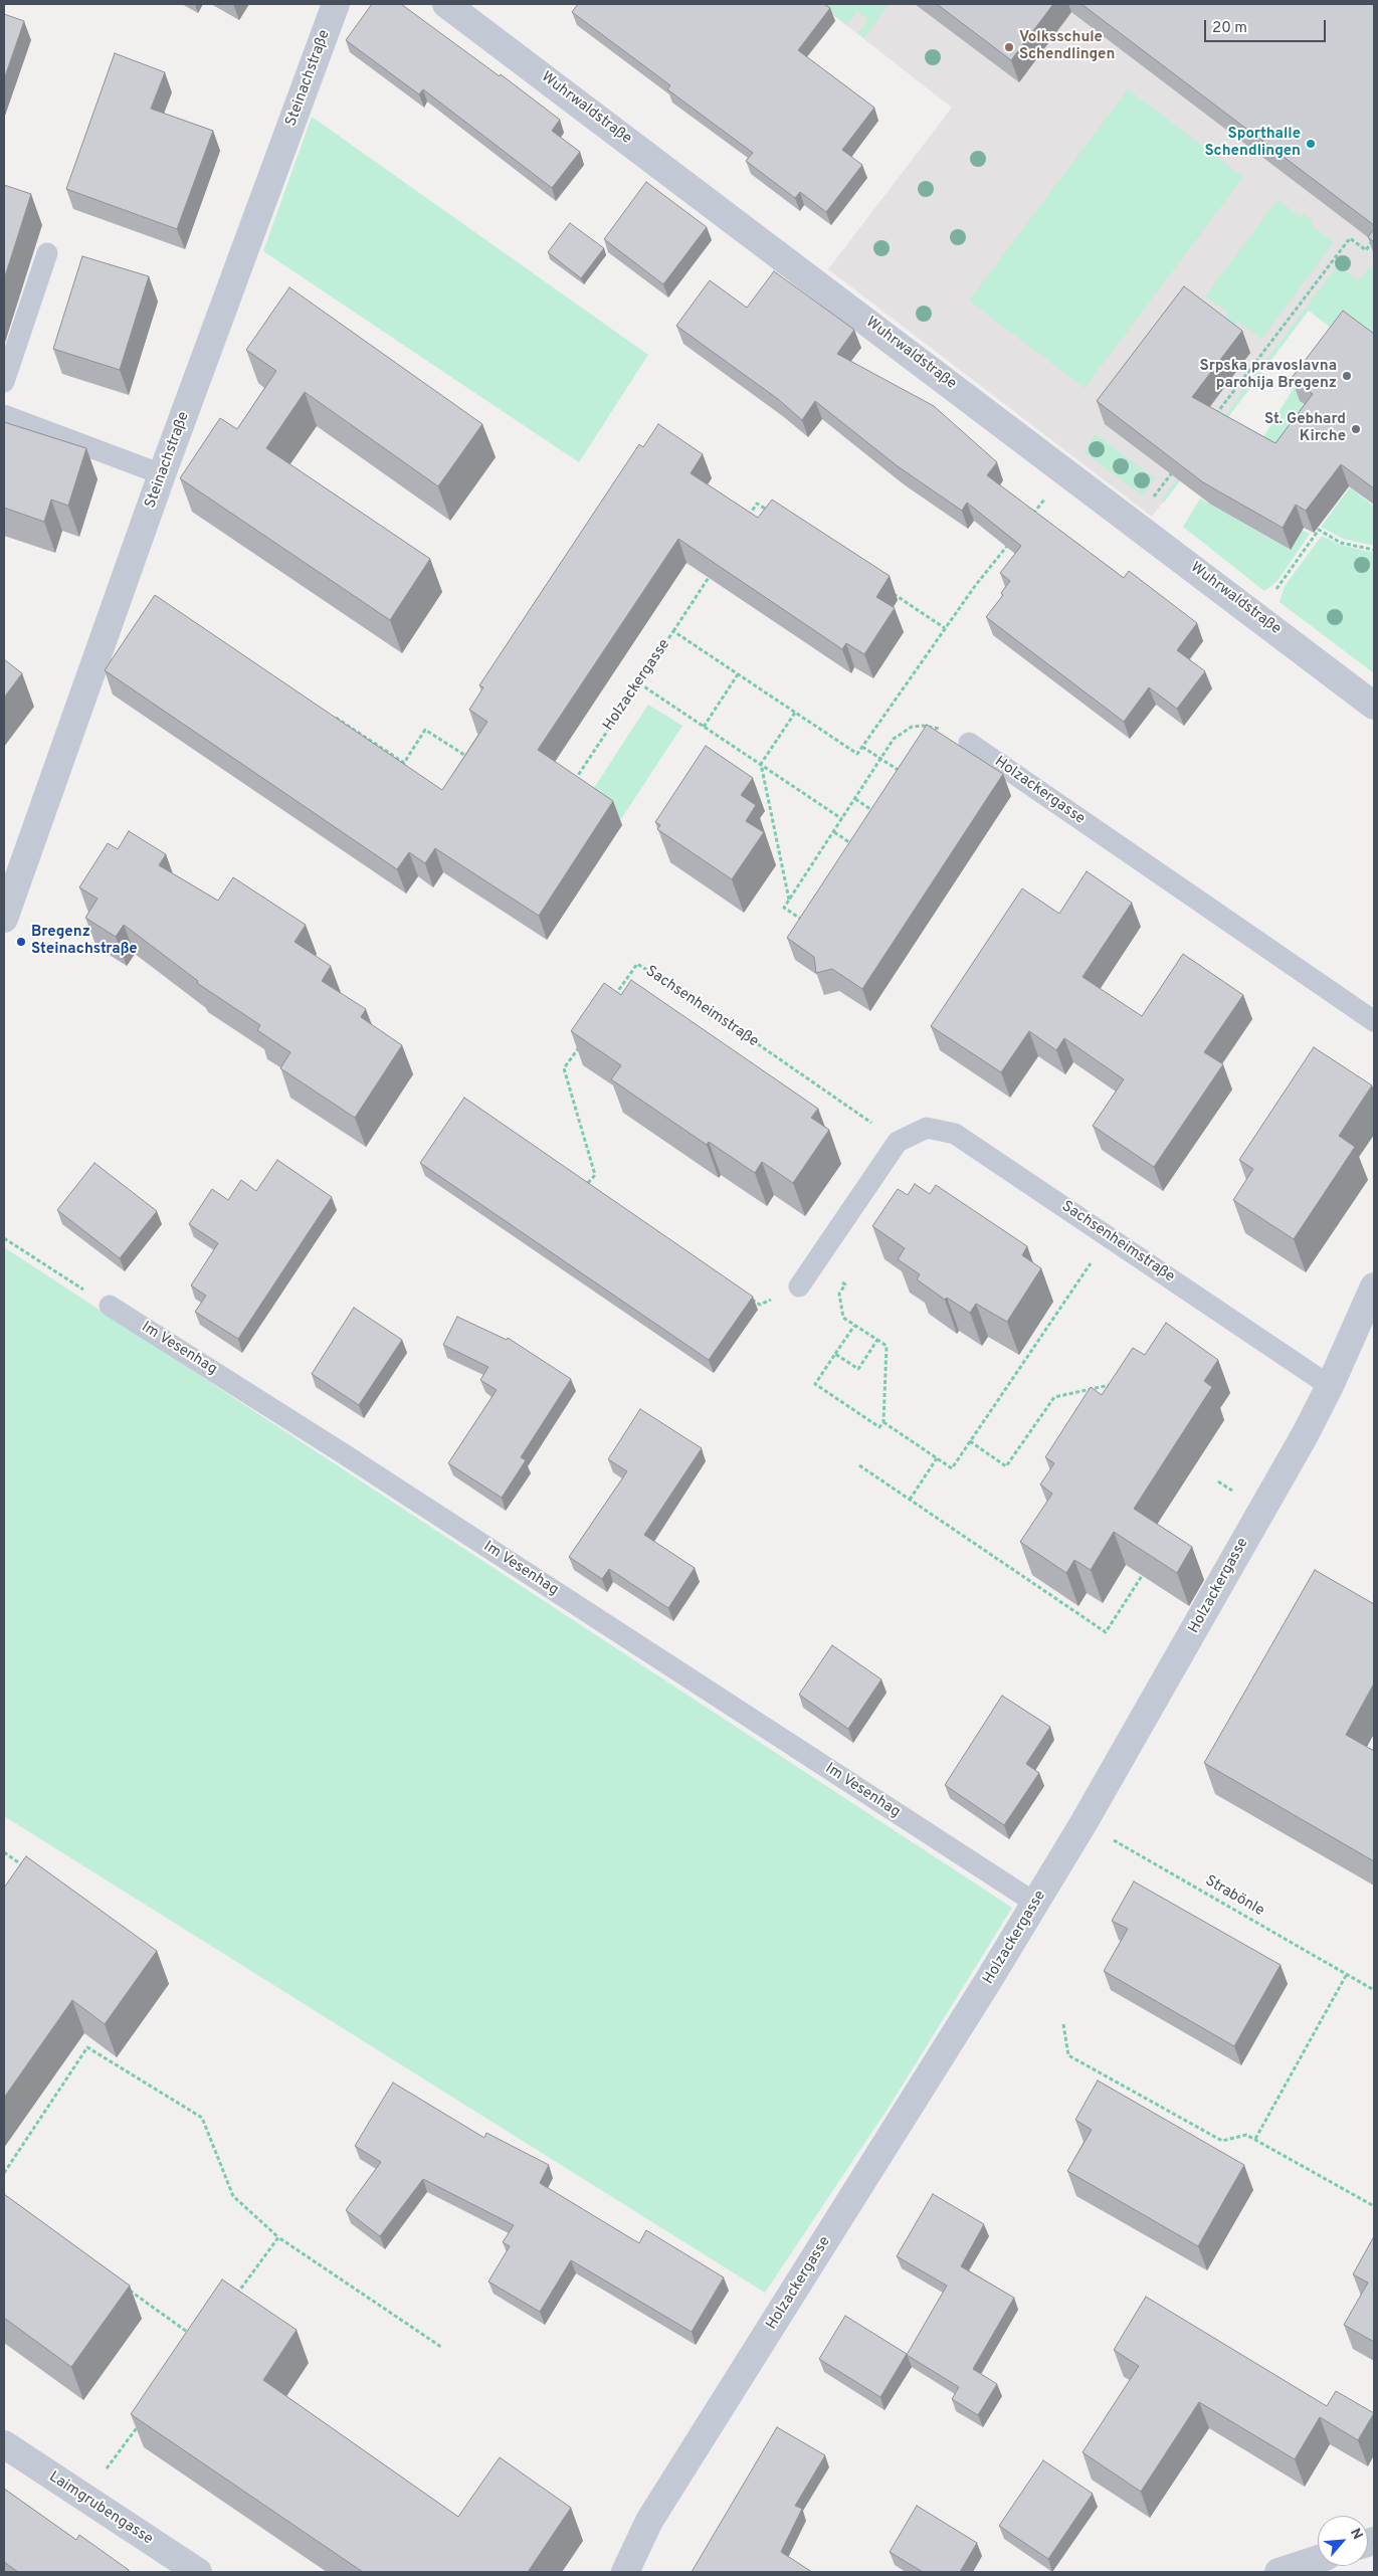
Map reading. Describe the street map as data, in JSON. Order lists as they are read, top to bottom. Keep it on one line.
{"streets":{"street":["Steinachstraße","Wuhrwaldstraße","Holzackergasse","Laimgrubengasse"],"lane":["Sachsenheimstraße","Im Vesenhag"],"path":["Strabönle"]},"crossings":[["Holzackergasse","Sachsenheimstraße"],["Holzackergasse","Im Vesenhag"],["Holzackergasse","Strabönle"]],"places":["Volksschule Schendlingen","Sporthalle Schendlingen","Srpska pravoslavna parohija Bregenz","St. Gebhard Kirche","Bregenz Steinachstraße"],"scale_bar":"20 m","north":"top right"}
